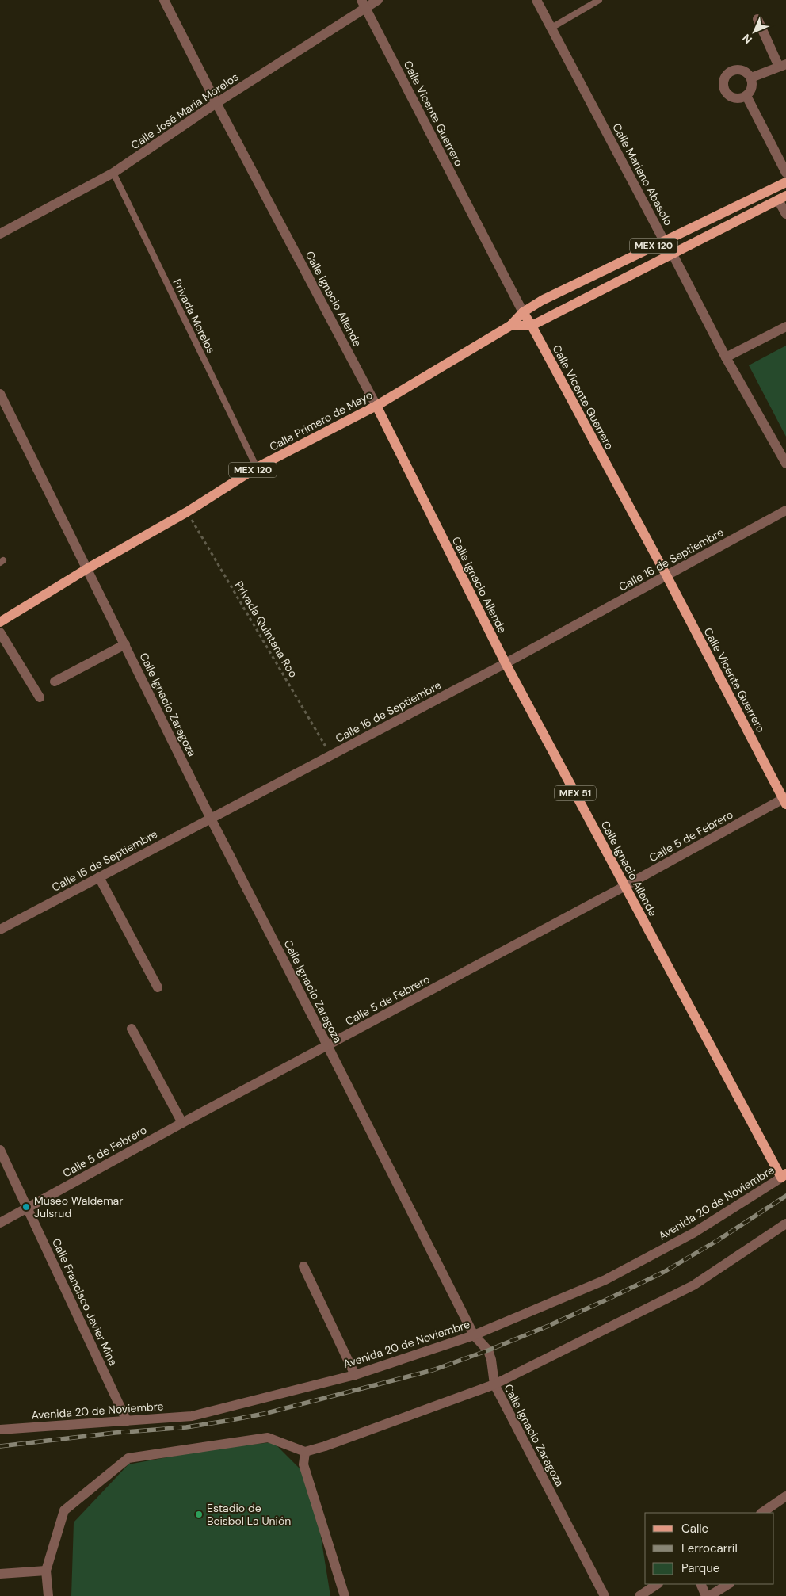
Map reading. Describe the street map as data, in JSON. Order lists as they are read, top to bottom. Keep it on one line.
{"streets":{"main road":["Calle Vicente Guerrero","MEX 120","Calle Ignacio Allende","Calle Primero de Mayo","MEX 51"],"street":["Calle José María Morelos","Calle Mariano Abasolo","Calle 16 de Septiembre","Calle Ignacio Zaragoza","Calle 5 de Febrero","Avenida 20 de Noviembre","Calle Francisco Javier Mina"],"lane":["Privada Morelos"],"path":["Privada Quintana Roo"]},"crossings":[["Calle José María Morelos","Calle Vicente Guerrero"],["Calle José María Morelos","Calle Ignacio Allende"],["Calle José María Morelos","Privada Morelos"],["Calle Vicente Guerrero","MEX 120"],["Calle Vicente Guerrero","Calle Primero de Mayo"],["Calle Vicente Guerrero","Calle 16 de Septiembre"],["Calle Vicente Guerrero","Calle 5 de Febrero"],["Calle Mariano Abasolo","MEX 120"],["Calle Mariano Abasolo","Calle Primero de Mayo"],["MEX 120","Calle Primero de Mayo"],["Calle Ignacio Allende","Calle Primero de Mayo"],["Calle Ignacio Allende","Calle 16 de Septiembre"],["Calle Ignacio Allende","Calle 5 de Febrero"],["Calle Ignacio Allende","Avenida 20 de Noviembre"],["Privada Morelos","Calle Primero de Mayo"],["Calle Primero de Mayo","Privada Quintana Roo"],["Calle Primero de Mayo","Calle Ignacio Zaragoza"],["Calle 16 de Septiembre","Privada Quintana Roo"],["Calle 16 de Septiembre","Calle Ignacio Zaragoza"],["Calle Ignacio Zaragoza","Calle 5 de Febrero"],["Calle Ignacio Zaragoza","Avenida 20 de Noviembre"],["Calle 5 de Febrero","Calle Francisco Javier Mina"],["Avenida 20 de Noviembre","Calle Francisco Javier Mina"]],"places":["Museo Waldemar Julsrud","Estadio de Beisbol La Unión"],"legend":["Calle","Ferrocarril","Parque"],"north":"bottom left"}
